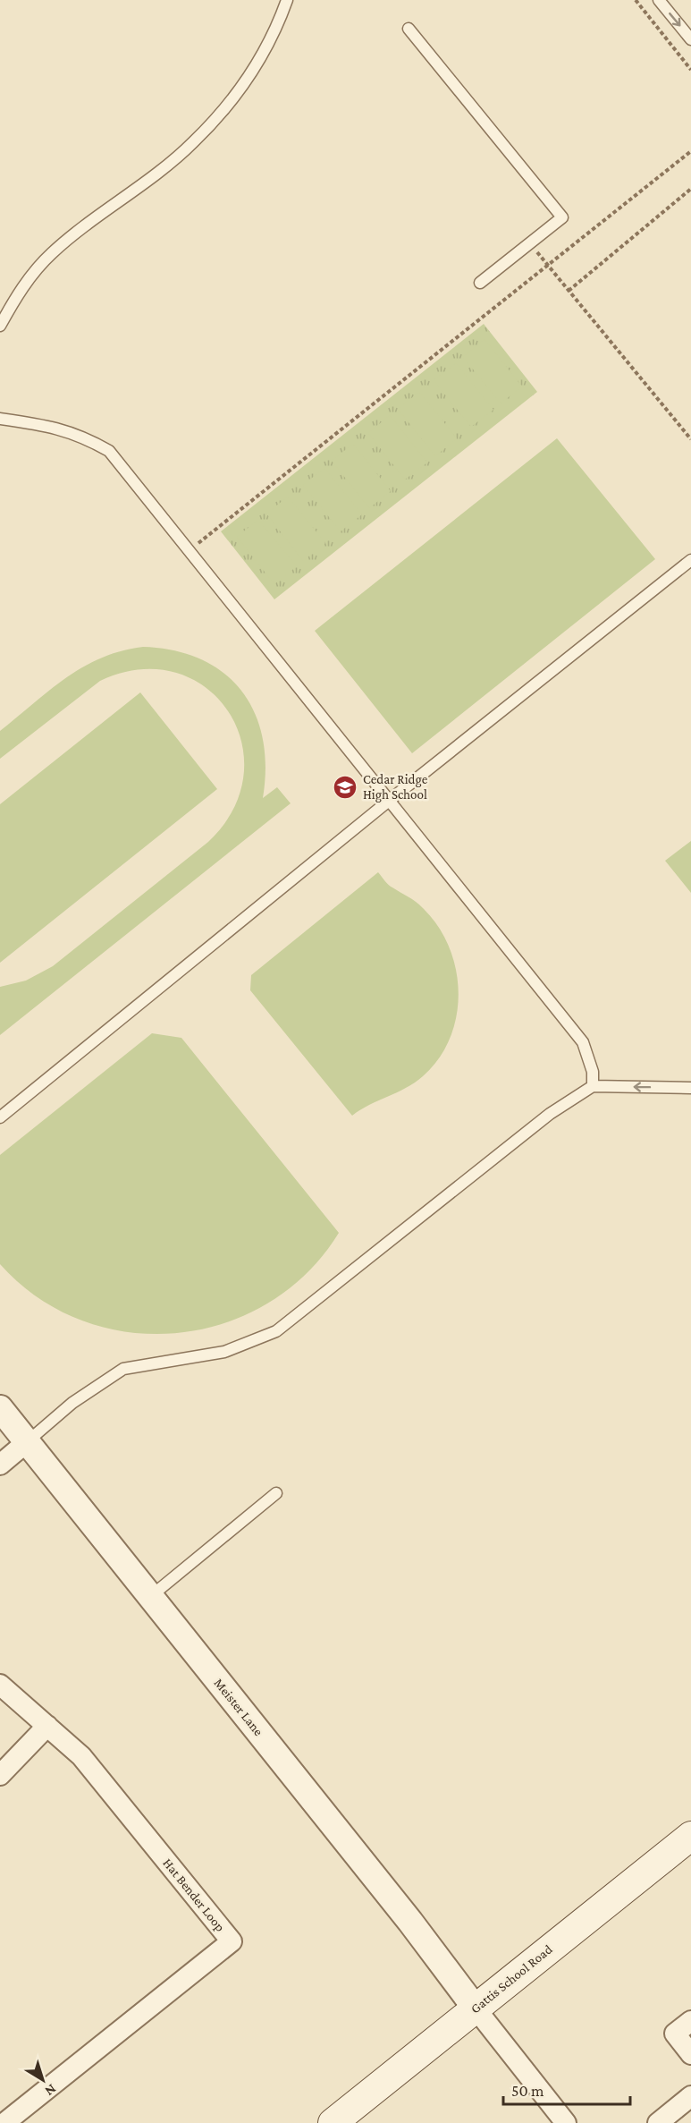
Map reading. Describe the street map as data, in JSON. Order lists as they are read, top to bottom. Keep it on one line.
{"streets":{"main road":["Gattis School Road"],"street":["Meister Lane","Hat Bender Loop"]},"crossings":[["Meister Lane","Gattis School Road"]],"places":{"school or university":["Cedar Ridge High School"]},"scale_bar":"50 m","north":"bottom right"}
